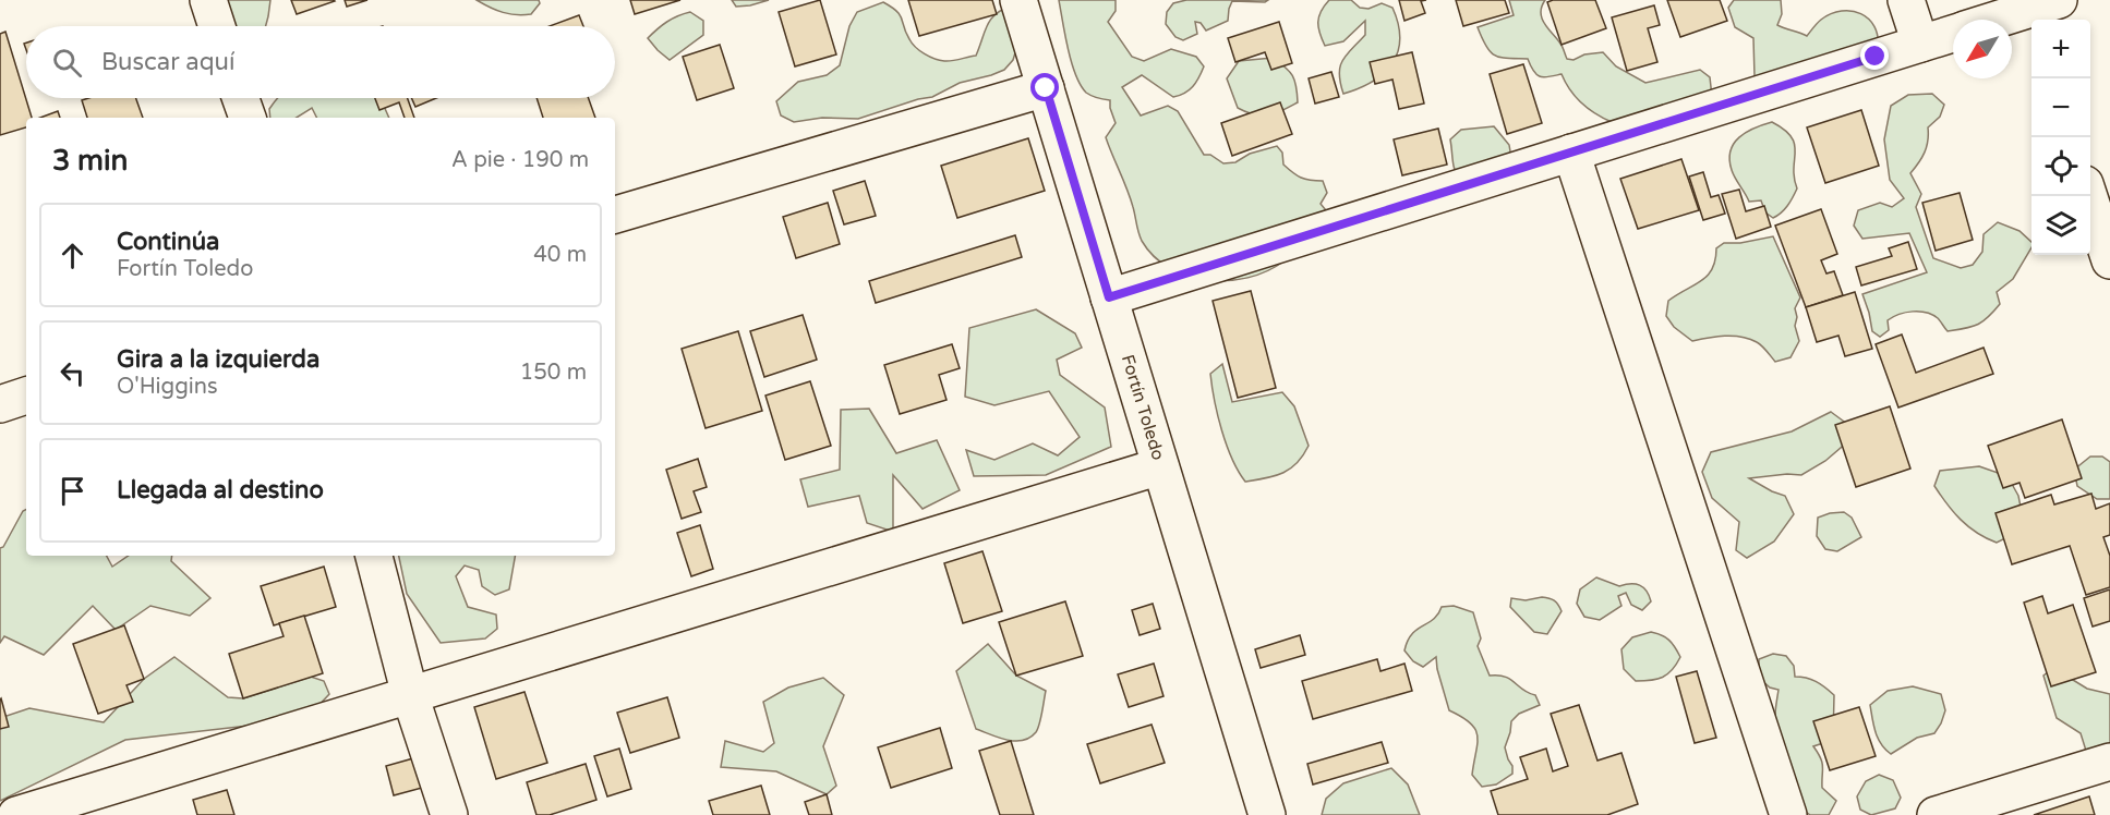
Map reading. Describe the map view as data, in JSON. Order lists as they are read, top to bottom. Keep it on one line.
{"streets":{"street":["Fortín Toledo"]},"north":"bottom left","page":{"map_buttons":["+","−"],"search":"Buscar aquí","heading":["3 min","A pie · 190 m"],"list":[["Continúa","Fortín Toledo","40 m"],["Gira a la izquierda","O'Higgins","150 m"],"Llegada al destino"]}}
